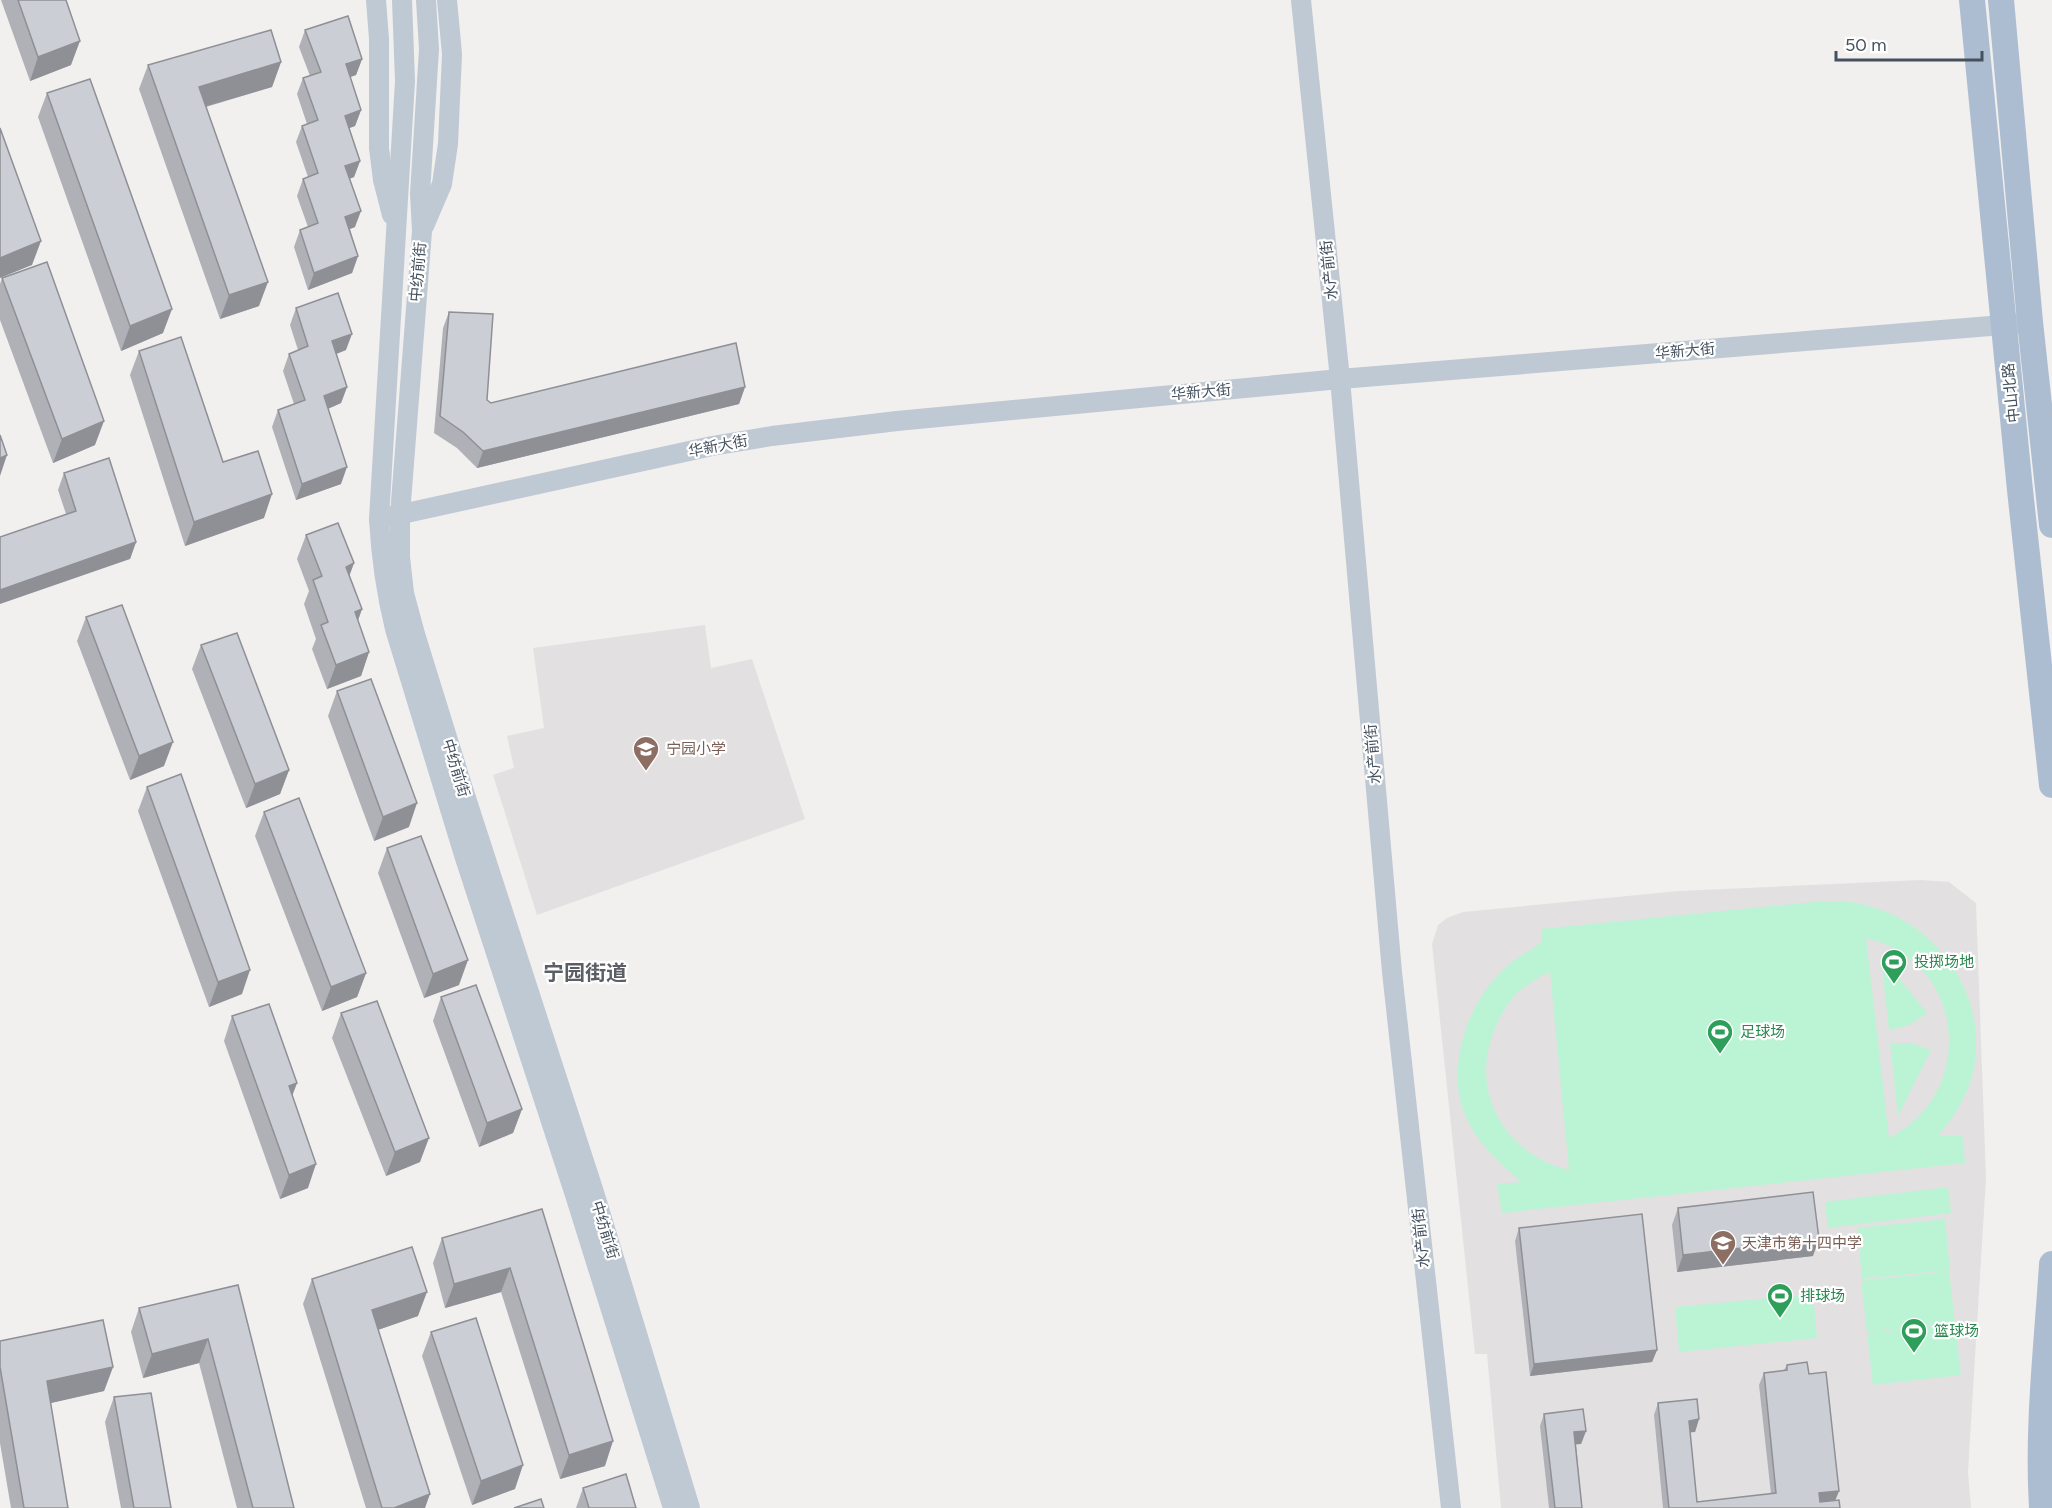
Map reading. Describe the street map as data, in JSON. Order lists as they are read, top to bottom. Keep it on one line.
{"streets":{"main road":["中山北路"],"street":["水产前街","中纺前街","华新大街"]},"crossings":[["水产前街","华新大街"],["中纺前街","华新大街"],["华新大街","中山北路"]],"districts":["宁园街道"],"places":{"school or university":["宁园小学","天津市第十四中学"],"sports":["投掷场地","足球场","排球场","篮球场"]},"scale_bar":"50 m"}
